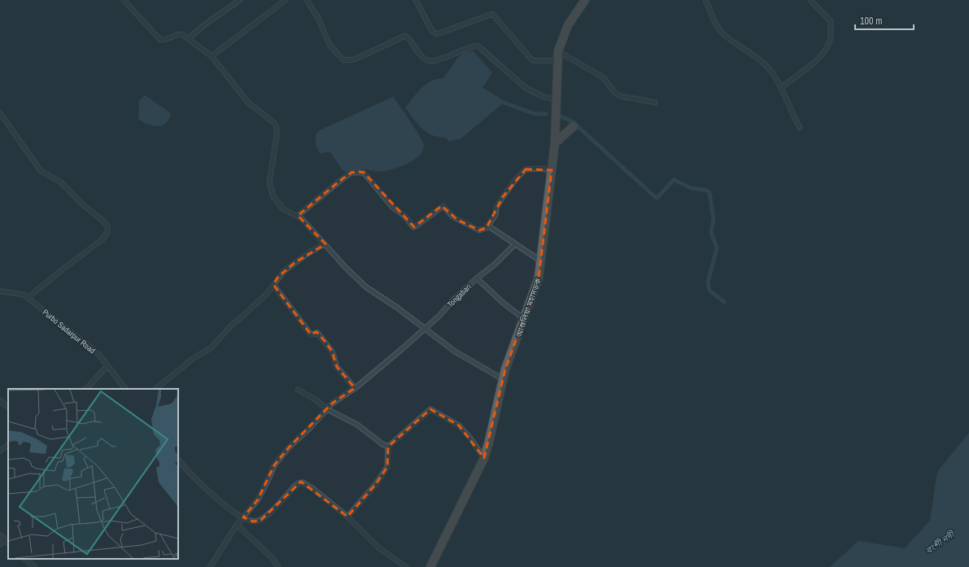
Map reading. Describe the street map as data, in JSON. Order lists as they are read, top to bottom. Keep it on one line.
{"streets":{"highway":["আশুলিয়া মহাসড়ক"],"street":["Tongabari","Purbo Sadarpur Road"]},"crossings":[["Tongabari","আশুলিয়া মহাসড়ক"]],"water":["বংশী নদী"],"scale_bar":"100 m"}
